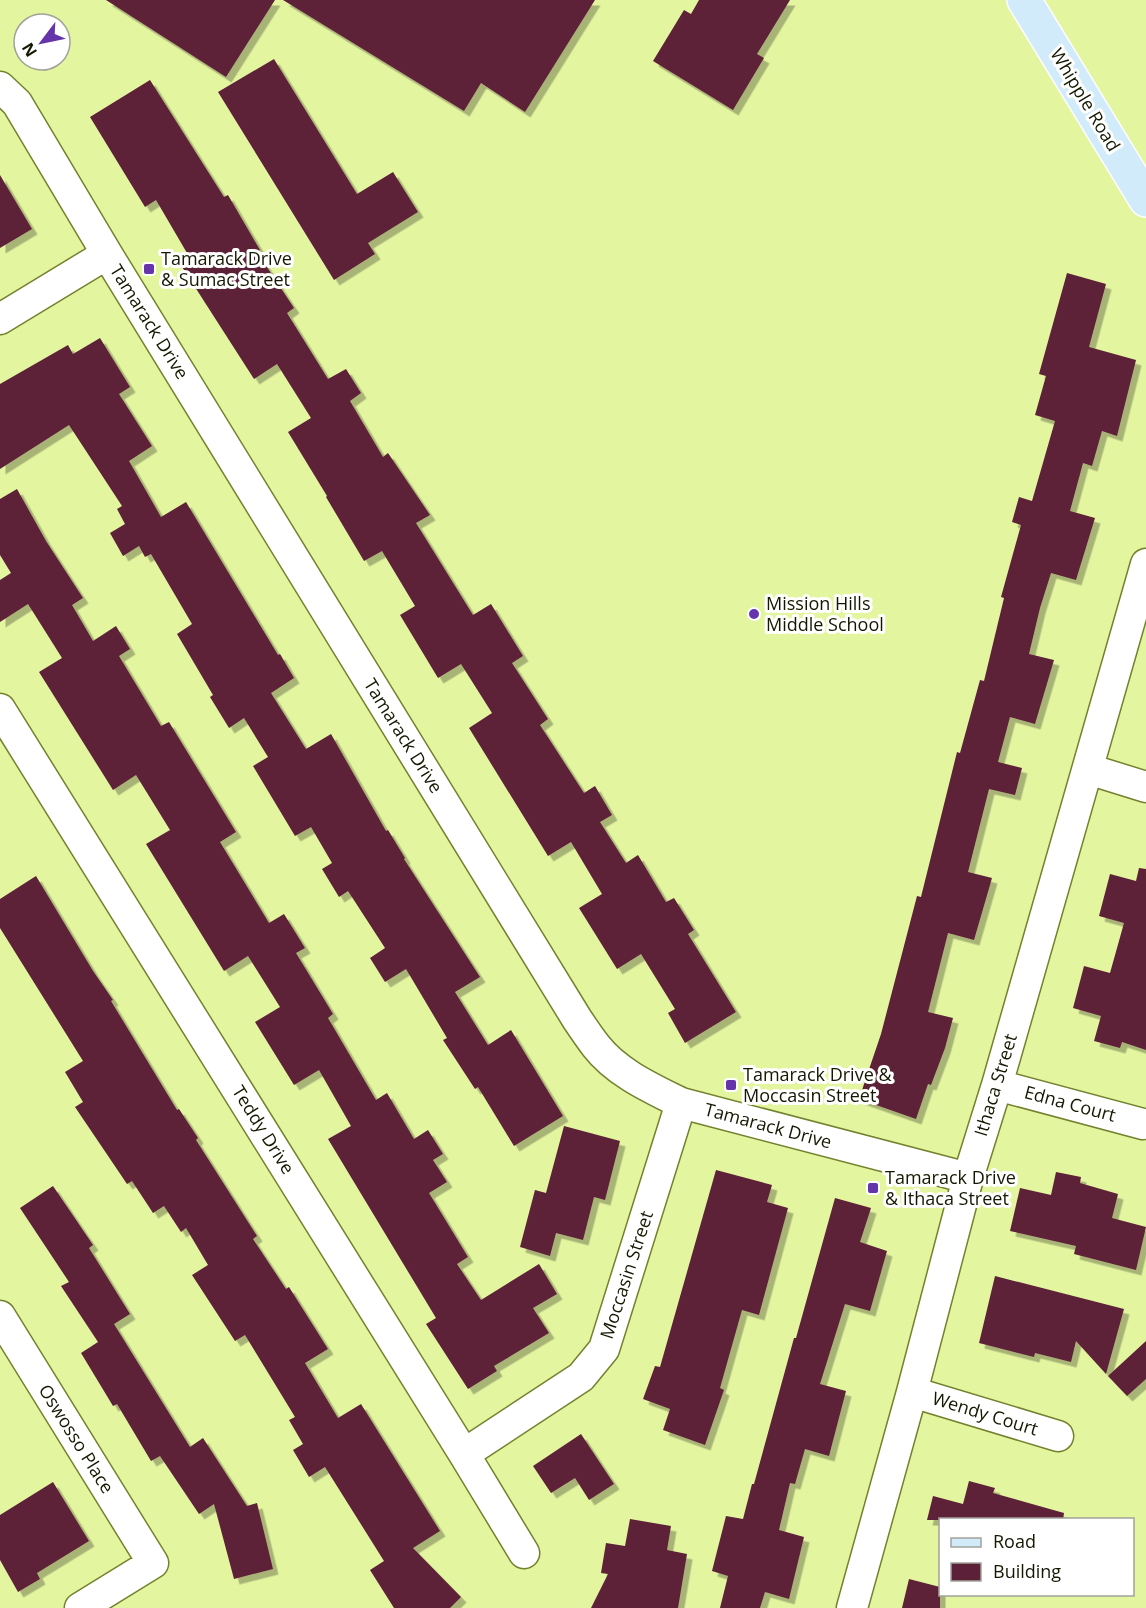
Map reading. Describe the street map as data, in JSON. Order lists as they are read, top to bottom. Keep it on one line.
{"streets":{"main road":["Whipple Road"],"street":["Tamarack Drive","Ithaca Street","Edna Court","Teddy Drive","Moccasin Street","Wendy Court","Oswosso Place"]},"crossings":[["Tamarack Drive","Ithaca Street"],["Tamarack Drive","Moccasin Street"],["Ithaca Street","Edna Court"],["Ithaca Street","Wendy Court"],["Teddy Drive","Moccasin Street"]],"places":{"transit":["Tamarack Drive & Sumac Street","Tamarack Drive & Moccasin Street","Tamarack Drive & Ithaca Street"],"other":["Mission Hills Middle School"]},"legend":["Road","Building"],"north":"bottom left"}
